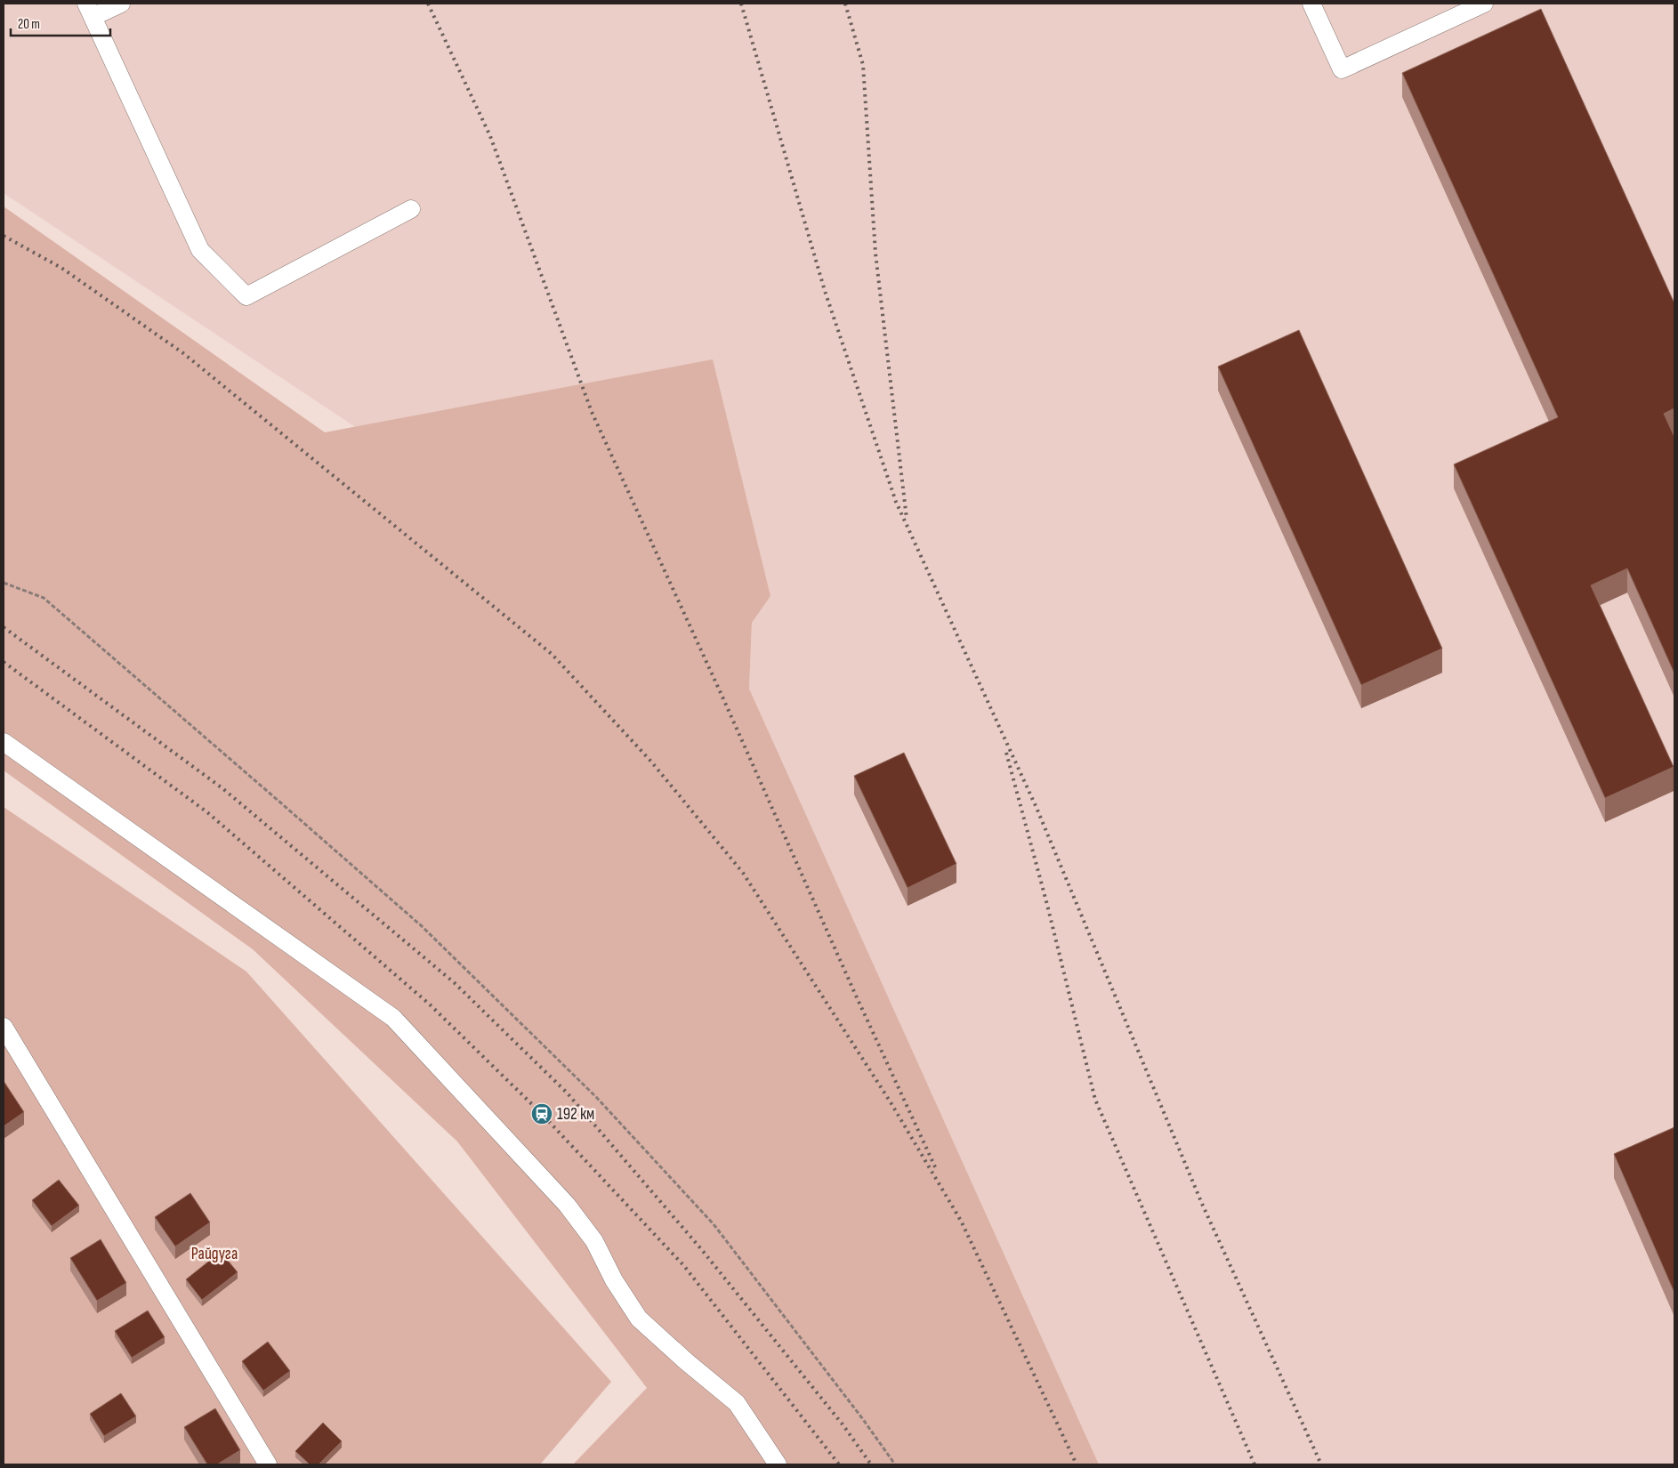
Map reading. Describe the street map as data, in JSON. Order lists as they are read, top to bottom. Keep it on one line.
{"parks":["Райдуга"],"places":{"station":["192 км"]},"scale_bar":"20 m"}
